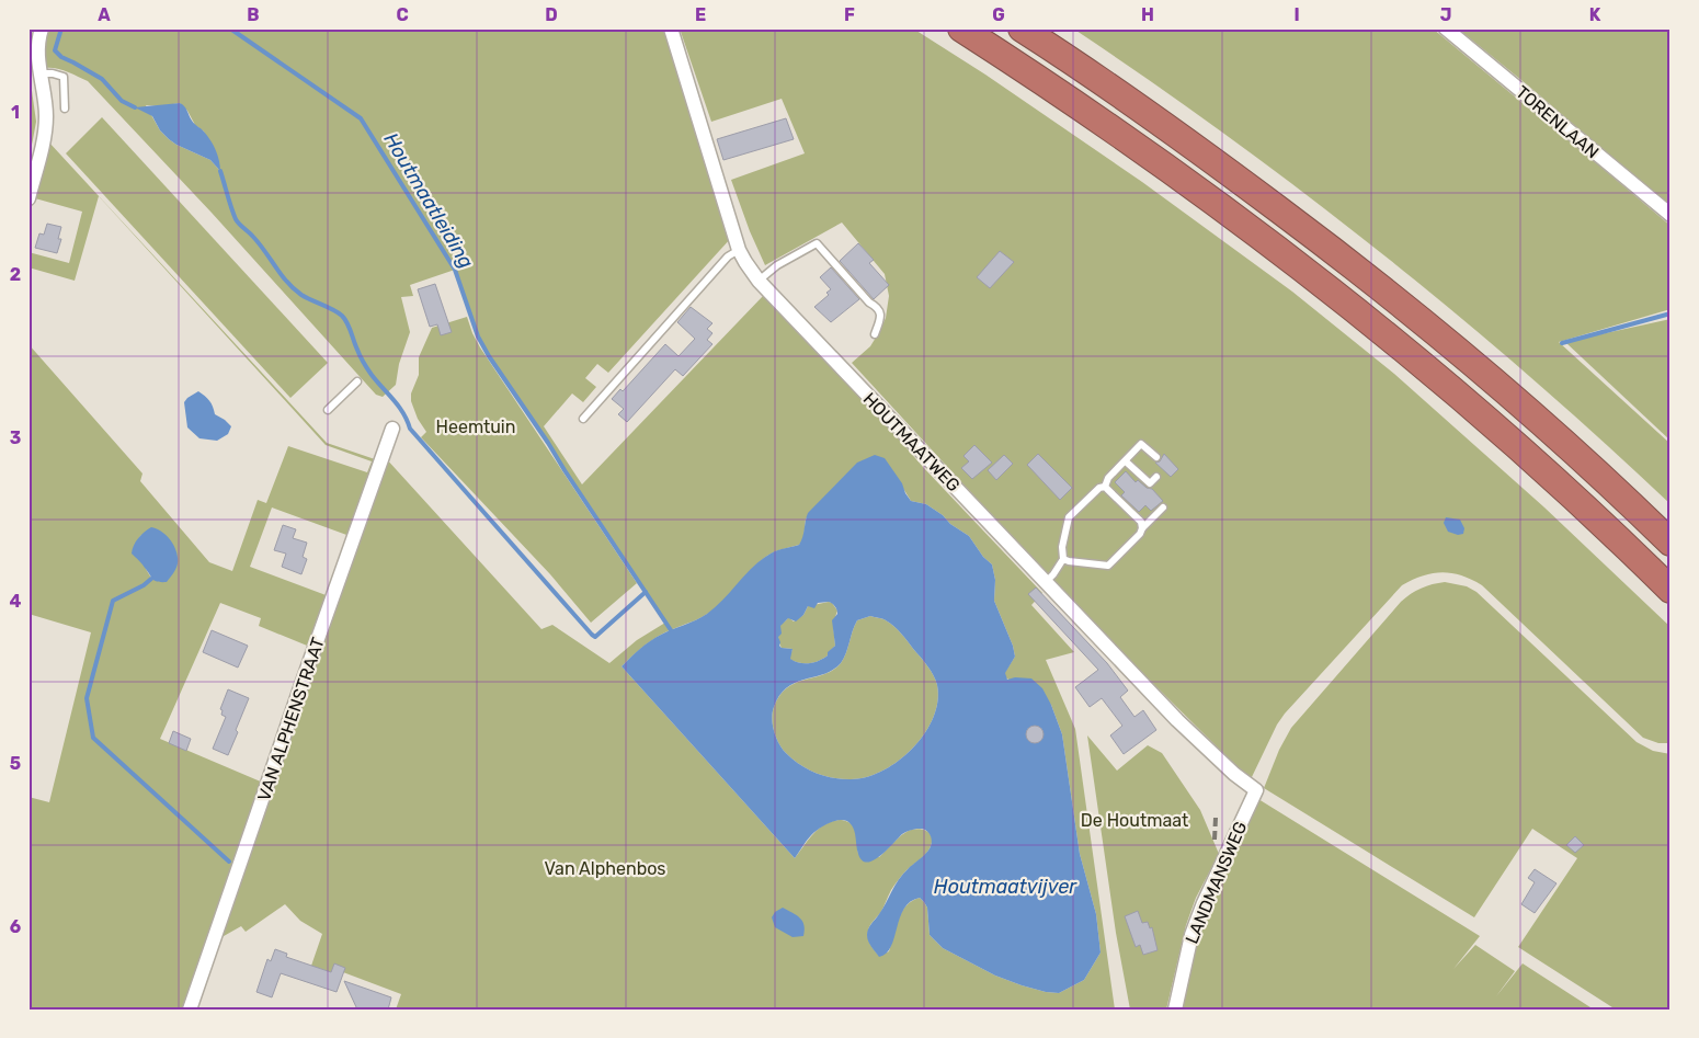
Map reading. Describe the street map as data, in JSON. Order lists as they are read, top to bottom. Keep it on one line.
{"streets":{"street":["TORENLAAN","HOUTMAATWEG","VAN ALPHENSTRAAT","LANDMANSWEG"]},"crossings":[["HOUTMAATWEG","LANDMANSWEG"]],"water":["Houtmaatleiding","Houtmaatvijver"],"parks":["Heemtuin","De Houtmaat","Van Alphenbos"],"grid":{"columns":["A","B","C","D","E","F","G","H","I","J","K"],"rows":["1","2","3","4","5","6"]}}
